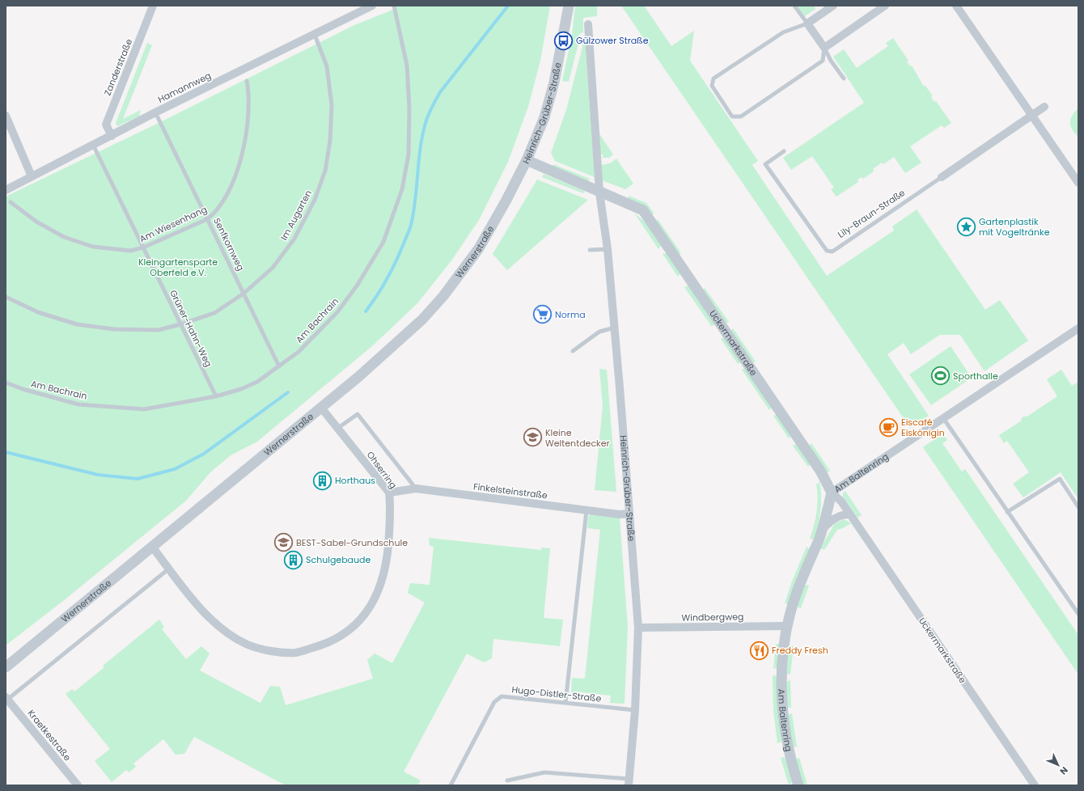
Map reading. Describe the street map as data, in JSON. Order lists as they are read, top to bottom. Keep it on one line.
{"streets":{"street":["Zanderstraße","Hamannweg","Heinrich-Grüber-Straße","Lily-Braun-Straße","Wernerstraße","Uckermarkstraße","Ohserring","Am Baltenring","Finkelsteinstraße","Windbergweg","Kraetkestraße"],"lane":["Im Augarten","Am Wiesenhang","Senfkornweg","Am Bachrain","Grüner-Hahn-Weg","Hugo-Distler-Straße"]},"crossings":[["Zanderstraße","Hamannweg"],["Hamannweg","Im Augarten"],["Hamannweg","Senfkornweg"],["Hamannweg","Grüner-Hahn-Weg"],["Heinrich-Grüber-Straße","Wernerstraße"],["Heinrich-Grüber-Straße","Uckermarkstraße"],["Heinrich-Grüber-Straße","Finkelsteinstraße"],["Heinrich-Grüber-Straße","Windbergweg"],["Heinrich-Grüber-Straße","Hugo-Distler-Straße"],["Im Augarten","Senfkornweg"],["Im Augarten","Grüner-Hahn-Weg"],["Am Wiesenhang","Senfkornweg"],["Am Wiesenhang","Grüner-Hahn-Weg"],["Senfkornweg","Am Bachrain"],["Wernerstraße","Ohserring"],["Am Bachrain","Grüner-Hahn-Weg"],["Uckermarkstraße","Am Baltenring"],["Ohserring","Finkelsteinstraße"],["Am Baltenring","Windbergweg"]],"parks":["Kleingartensparte Oberfeld e.V."],"places":{"bus stop":["Gülzower Straße"],"place":["Gartenplastik mit Vogeltränke"],"supermarket":["Norma"],"sports":["Sporthalle"],"cafe":["Eiscafé Eiskönigin"],"school or university":["Kleine Weltentdecker","BEST-Sabel-Grundschule"],"building":["Horthaus","Schulgebaude"],"restaurant":["Freddy Fresh"]},"north":"bottom right"}
